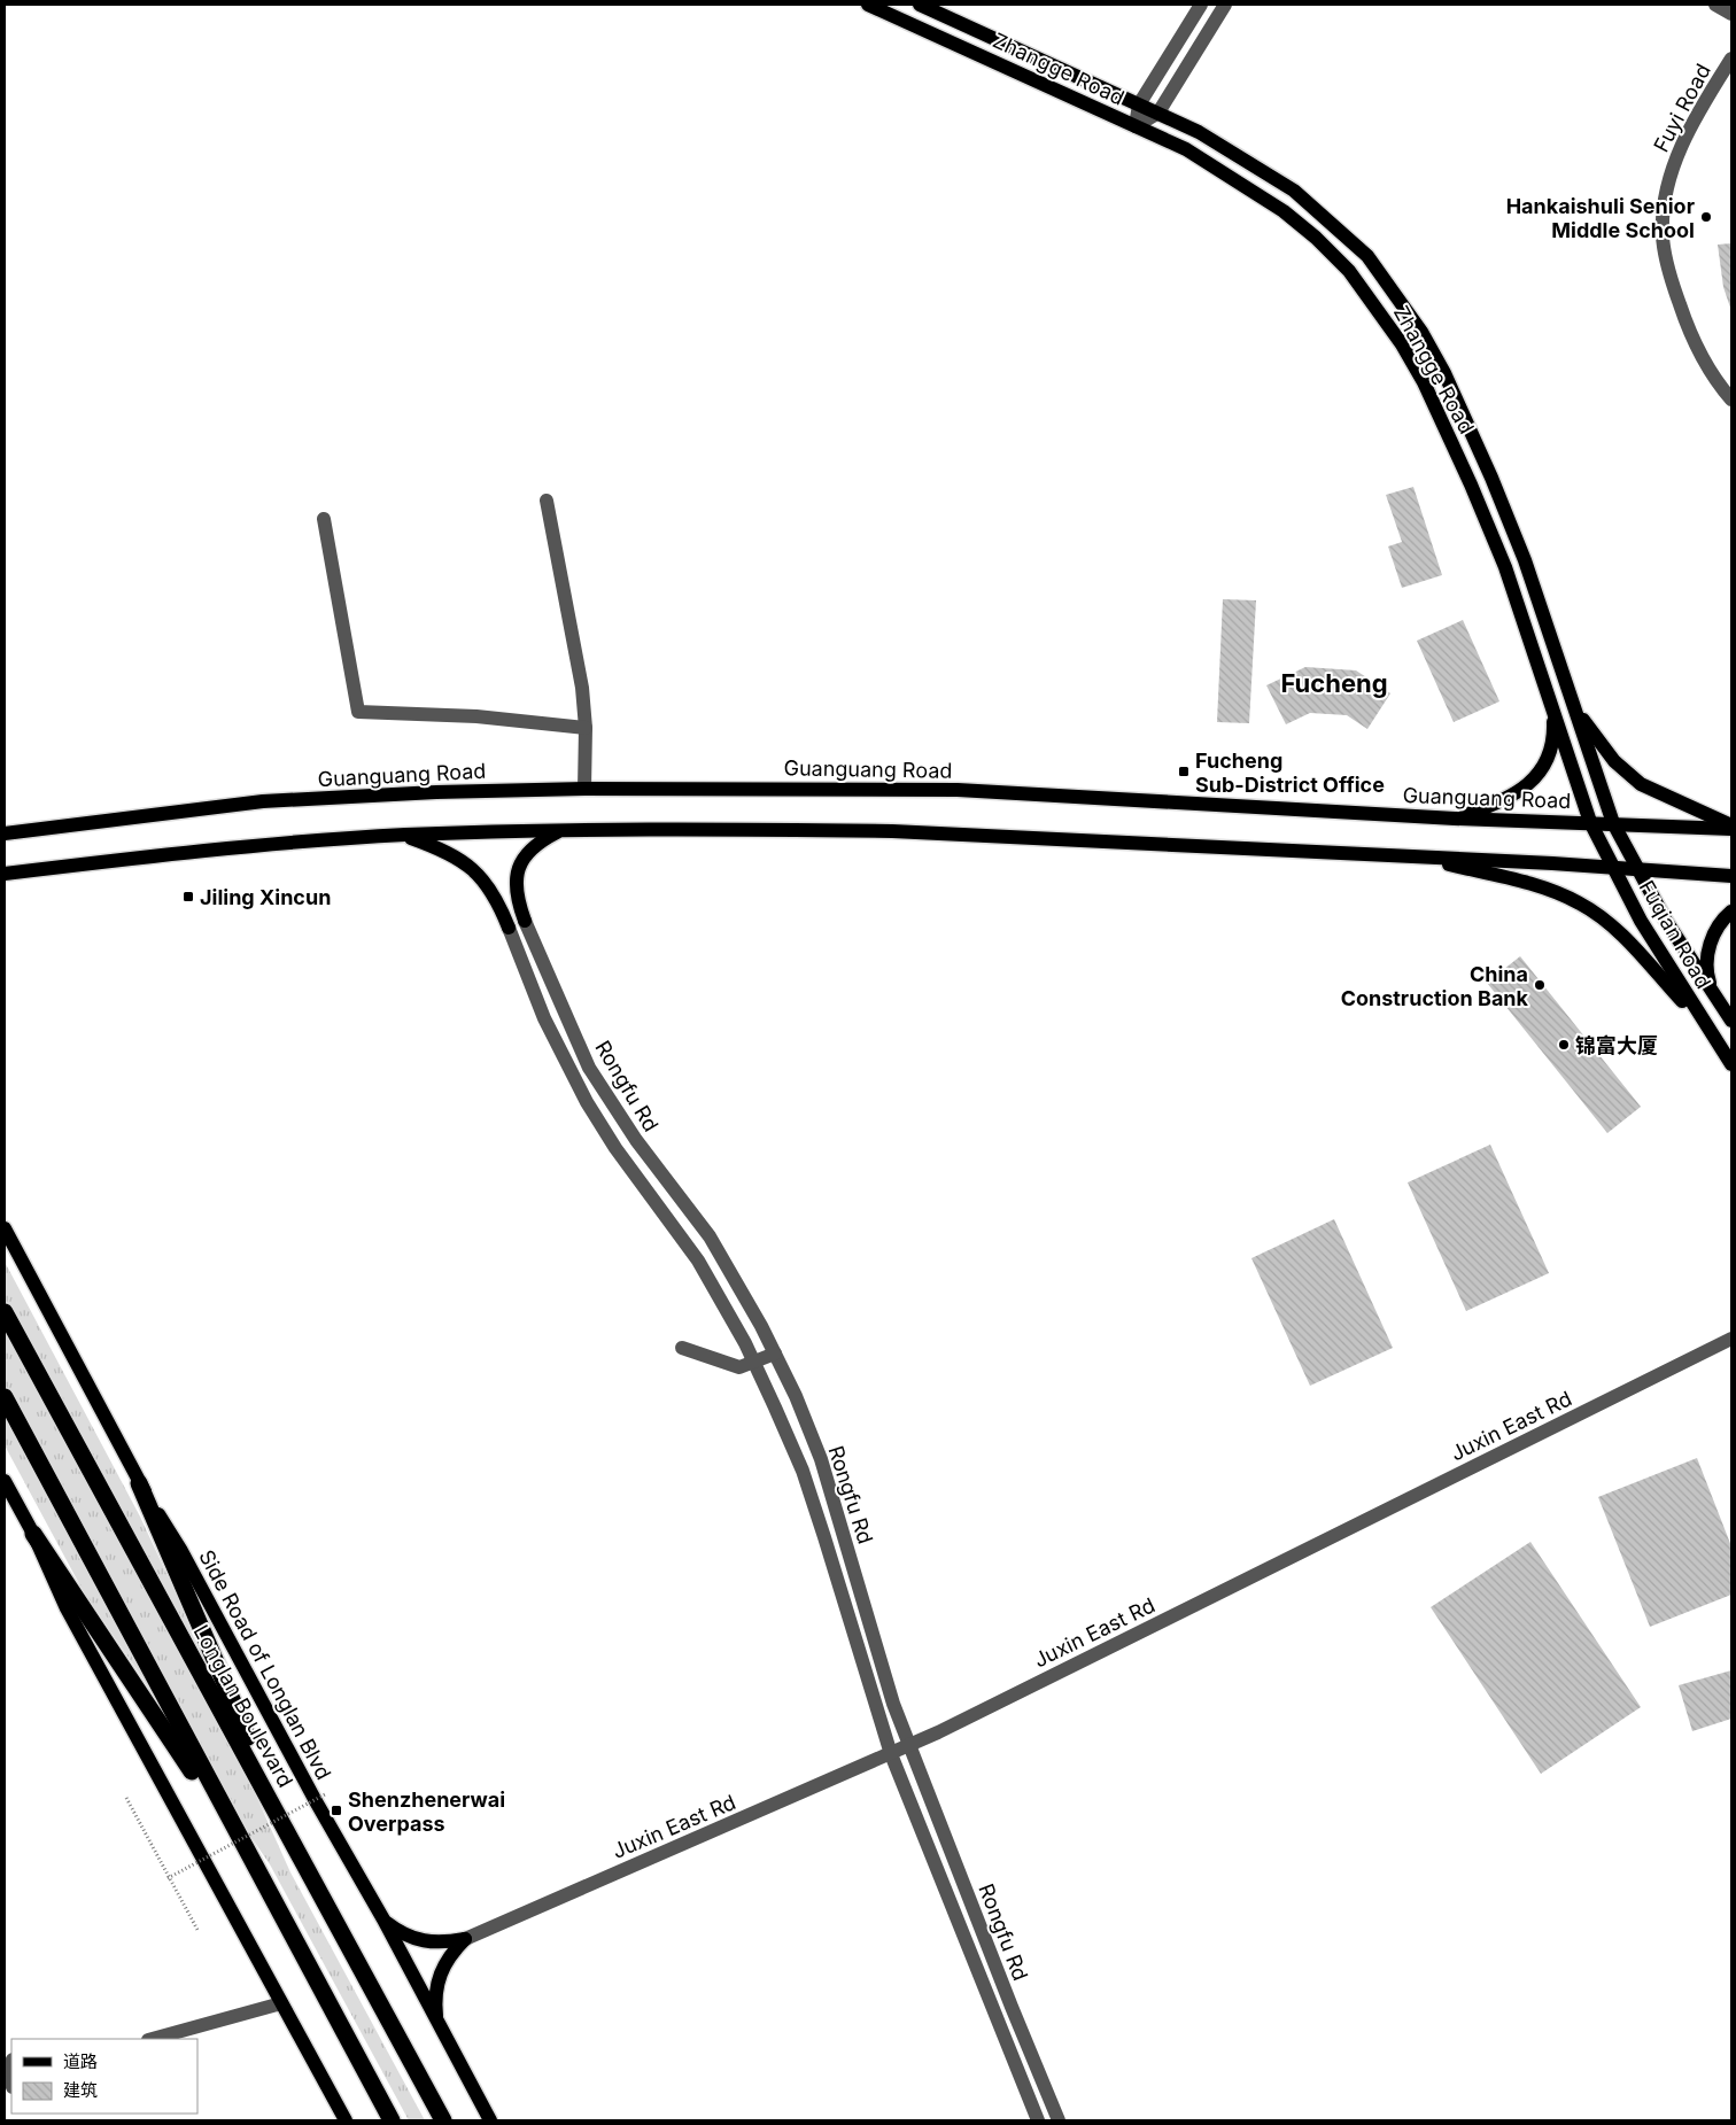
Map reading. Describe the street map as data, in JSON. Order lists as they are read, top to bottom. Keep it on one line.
{"streets":{"highway":["Longlan Boulevard"],"main road":["Zhangge Road","Guanguang Road","Fuqian Road","Side Road of Longlan Blvd"],"street":["Fuyi Road","Rongfu Rd","Juxin East Rd"]},"crossings":[["Zhangge Road","Guanguang Road"],["Zhangge Road","Fuqian Road"],["Guanguang Road","Fuqian Road"],["Rongfu Rd","Juxin East Rd"]],"districts":["Fucheng"],"places":{"other":["Hankaishuli Senior Middle School","China Construction Bank","锦富大厦"],"transit":["Fucheng Sub-District Office","Jiling Xincun","Shenzhenerwai Overpass"]},"legend":["道路","建筑"]}
